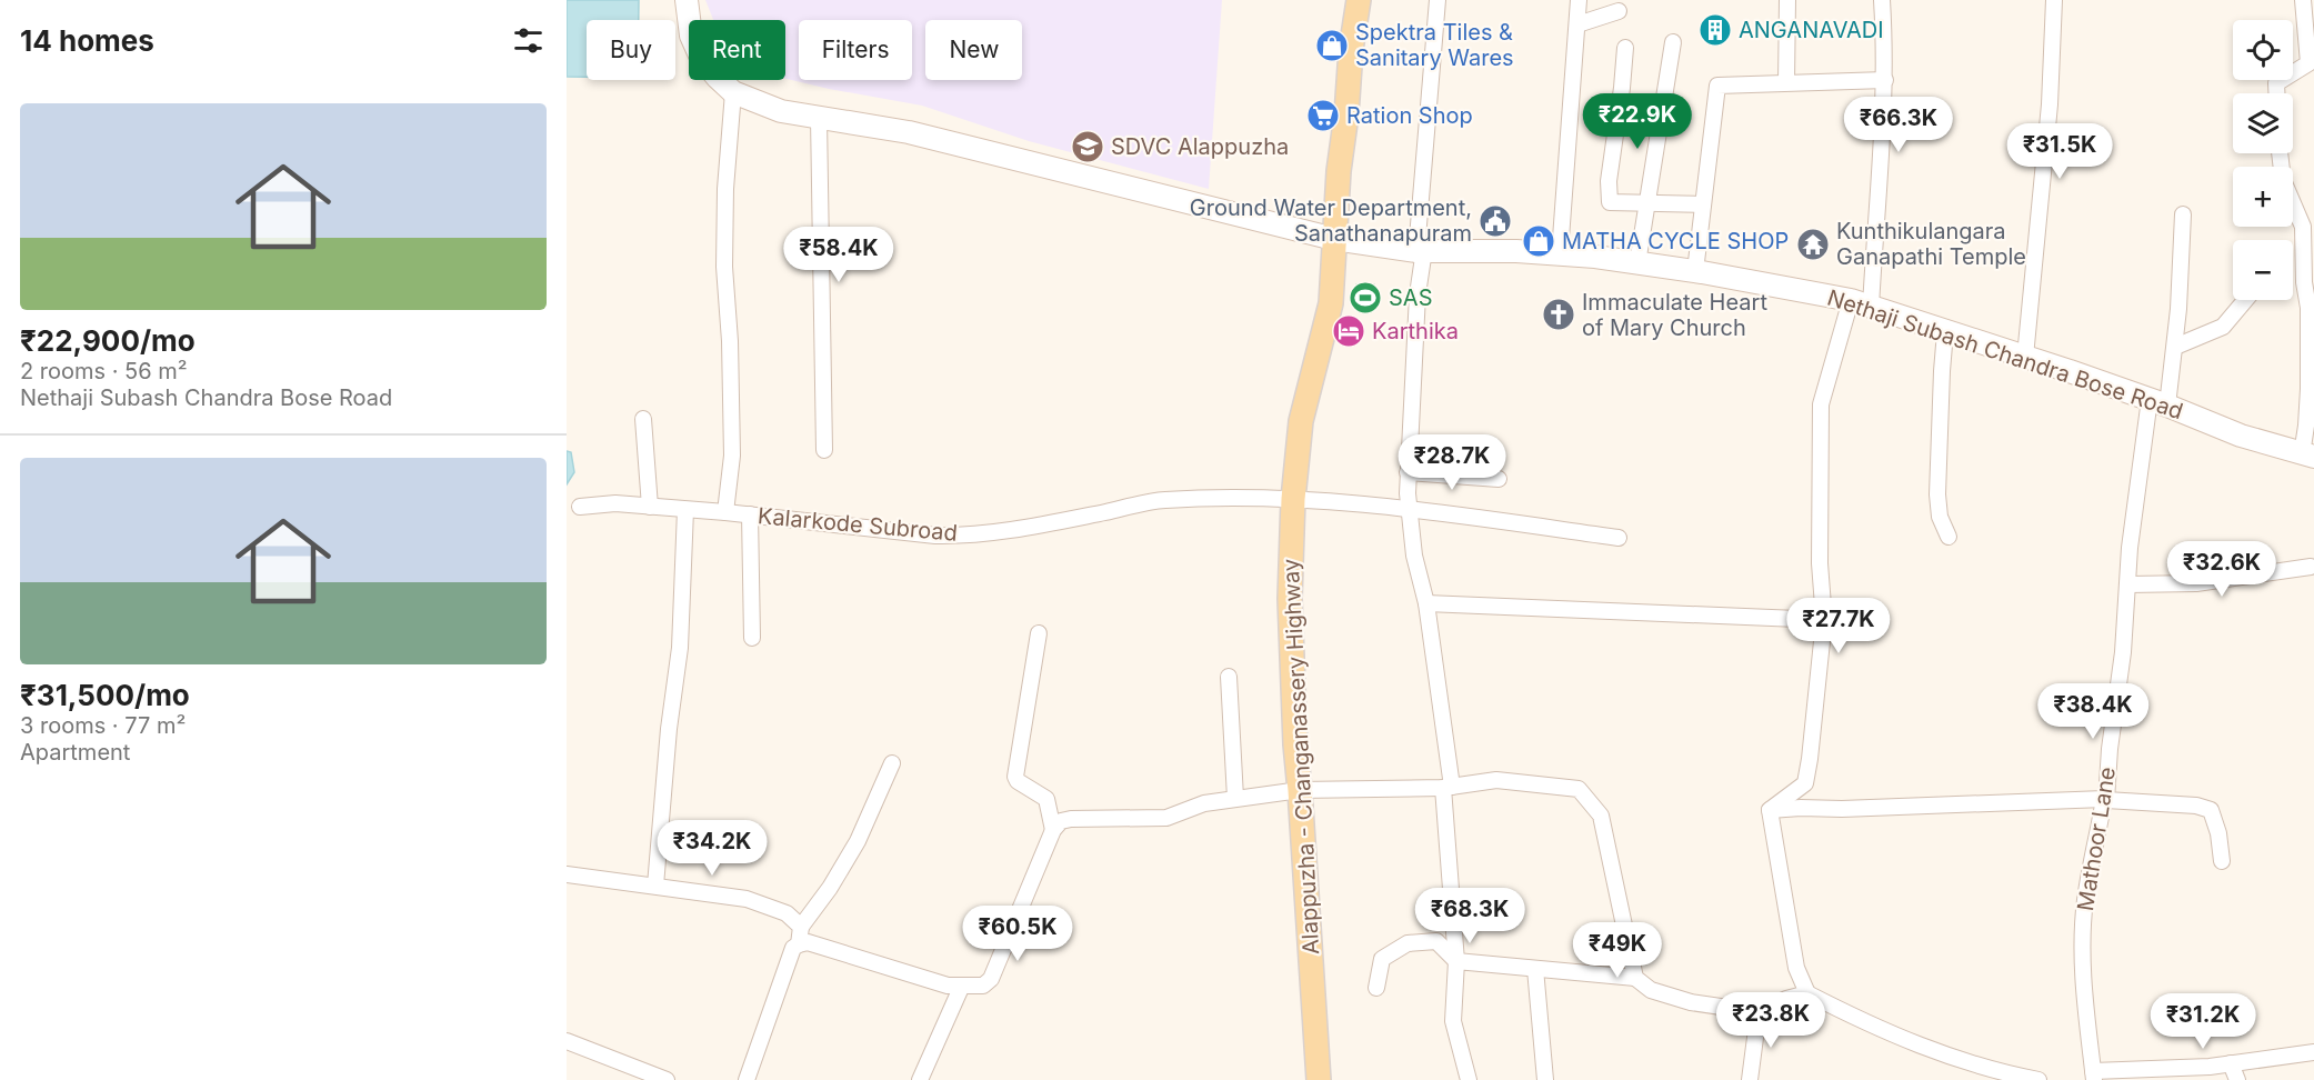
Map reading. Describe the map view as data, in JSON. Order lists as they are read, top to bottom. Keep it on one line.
{"streets":{"main road":["Nethaji Subash Chandra Bose Road","Alappuzha - Changanassery Highway"],"street":["Kalarkode Subroad","Mathoor Lane"]},"crossings":[["Nethaji Subash Chandra Bose Road","Alappuzha - Changanassery Highway"],["Nethaji Subash Chandra Bose Road","Mathoor Lane"],["Kalarkode Subroad","Alappuzha - Changanassery Highway"]],"places":{"building":["ANGANAVADI"],"shop":["Spektra Tiles & Sanitary Wares","MATHA CYCLE SHOP"],"supermarket":["Ration Shop"],"school or university":["SDVC Alappuzha"],"public building":["Ground Water Department, Sanathanapuram"],"temple":["Kunthikulangara Ganapathi Temple"],"sports":["SAS"],"church":["Immaculate Heart of Mary Church"],"hotel":["Karthika"]},"page":{"heading":"14 homes","map_buttons":["+","−"],"chip":["Buy","Rent","Filters","New"],"list":[{"name":"₹22,900/mo","note":"2 rooms · 56 m² · Nethaji Subash Chandra Bose Road"},{"name":"₹31,500/mo","note":"3 rooms · 77 m² · Apartment"}],"price":["₹22.9K","₹66.3K","₹31.5K","₹58.4K","₹28.7K","₹32.6K","₹27.7K","₹38.4K","₹34.2K","₹68.3K","₹60.5K","₹49K","₹23.8K","₹31.2K"]}}
